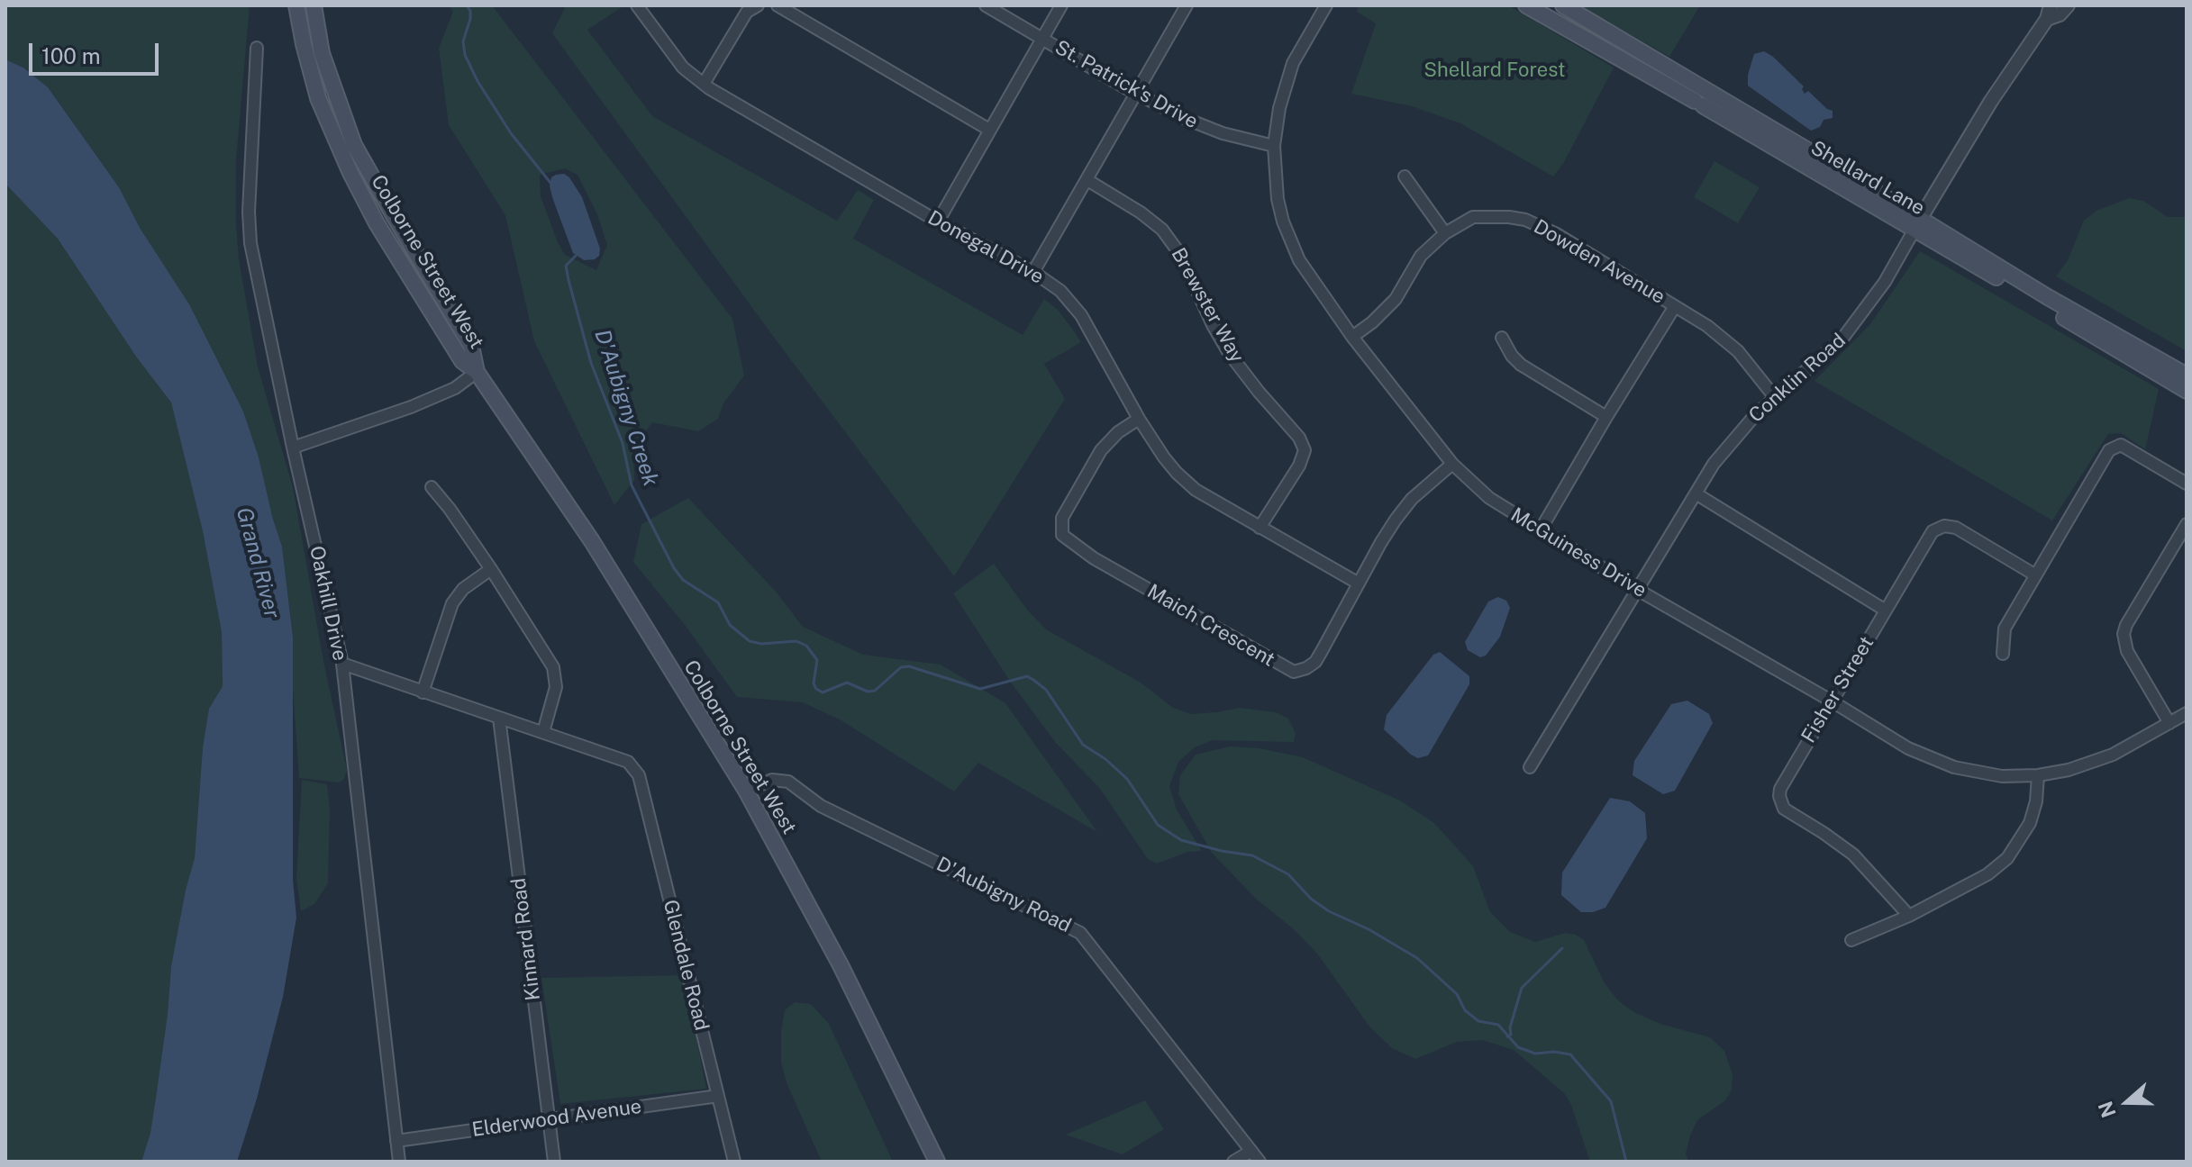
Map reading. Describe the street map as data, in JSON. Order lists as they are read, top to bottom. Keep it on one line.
{"streets":{"main road":["Shellard Lane","Colborne Street West"],"street":["St. Patrick's Drive","Donegal Drive","Dowden Avenue","Brewster Way","Conklin Road","McGuiness Drive","Oakhill Drive","Maich Crescent","Fisher Street","D'Aubigny Road","Kinnard Road","Glendale Road","Elderwood Avenue"]},"crossings":[["St. Patrick's Drive","McGuiness Drive"],["Shellard Lane","Conklin Road"],["Donegal Drive","Brewster Way"],["Donegal Drive","Maich Crescent"],["Colborne Street West","D'Aubigny Road"],["Dowden Avenue","Conklin Road"],["Dowden Avenue","McGuiness Drive"],["Conklin Road","McGuiness Drive"],["McGuiness Drive","Maich Crescent"],["McGuiness Drive","Fisher Street"],["Oakhill Drive","Elderwood Avenue"],["Kinnard Road","Elderwood Avenue"],["Glendale Road","Elderwood Avenue"]],"water":["D'Aubigny Creek","Grand River"],"parks":["Shellard Forest"],"scale_bar":"100 m","north":"left"}
